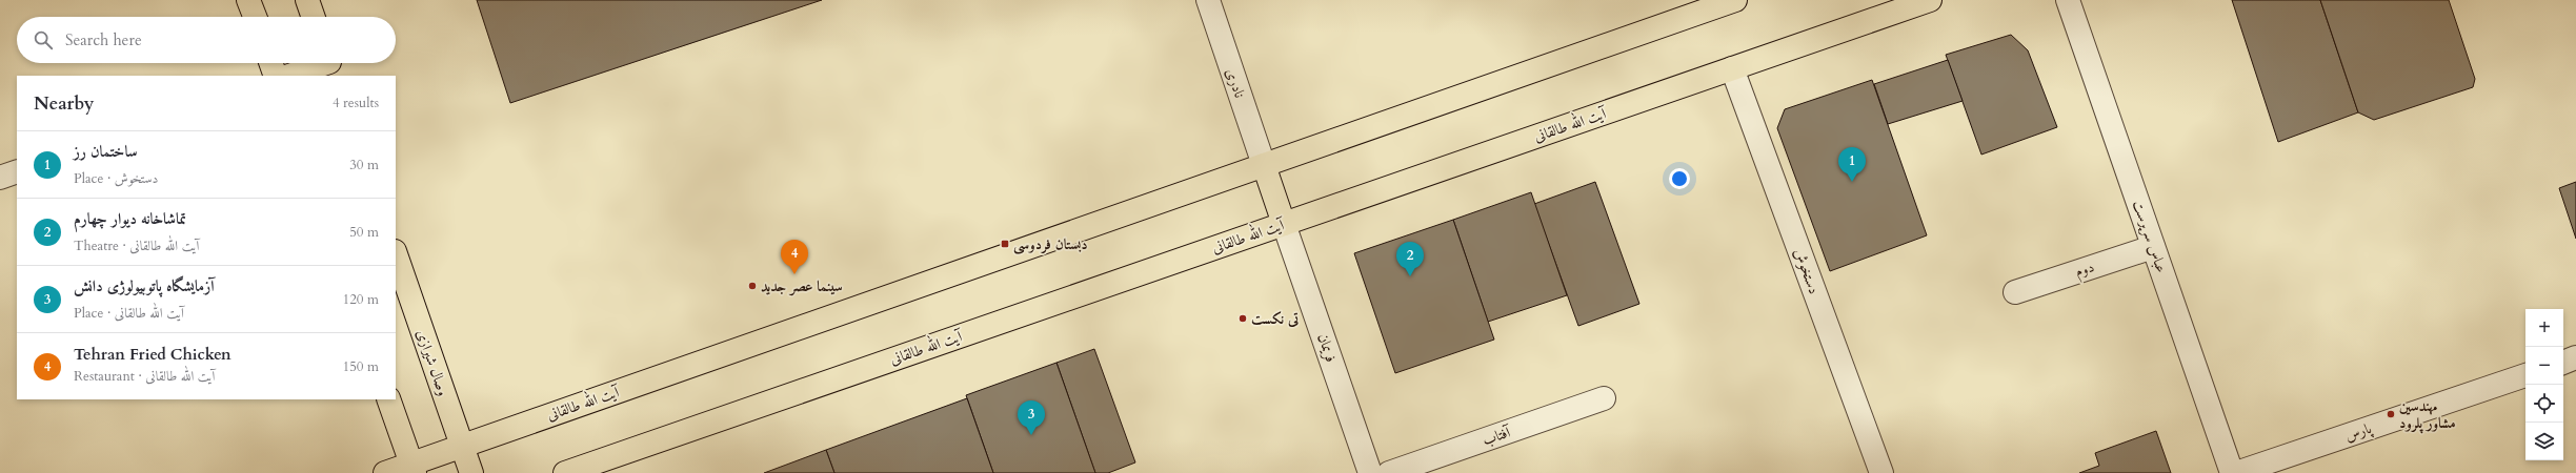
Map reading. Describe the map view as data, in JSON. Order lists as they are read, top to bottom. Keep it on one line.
{"streets":{"main road":["آیت الله طالقانی","وصال شیرازی"],"street":["نادری","عباس سرپرست","دوم","دستخوش","فریمان","پارس","آفتاب"]},"crossings":[["نادری","آیت الله طالقانی"],["آیت الله طالقانی","دستخوش"],["آیت الله طالقانی","فریمان"],["آیت الله طالقانی","وصال شیرازی"],["عباس سرپرست","دوم"]],"places":{"transit":["دبستان فردوسی"],"other":["سینما عصر جدید","تی نکست","مهندسین مشاور پلرود"]},"page":{"search":"Search here","heading":["Nearby","4 results"],"list":[{"mark":"1","name":"ساختمان رز","note":"Place · دستخوش","value":"30 m"},{"mark":"2","name":"تماشاخانه دیوار چهارم","note":"Theatre · آیت الله طالقانی","value":"50 m"},{"mark":"3","name":"آزمایشگاه پاتوبیولوژی دانش","note":"Place · آیت الله طالقانی","value":"120 m"},{"mark":"4","name":"Tehran Fried Chicken","note":"Restaurant · آیت الله طالقانی","value":"150 m"}],"pins":["1","4","2","3"],"map_buttons":["+","−"]}}
